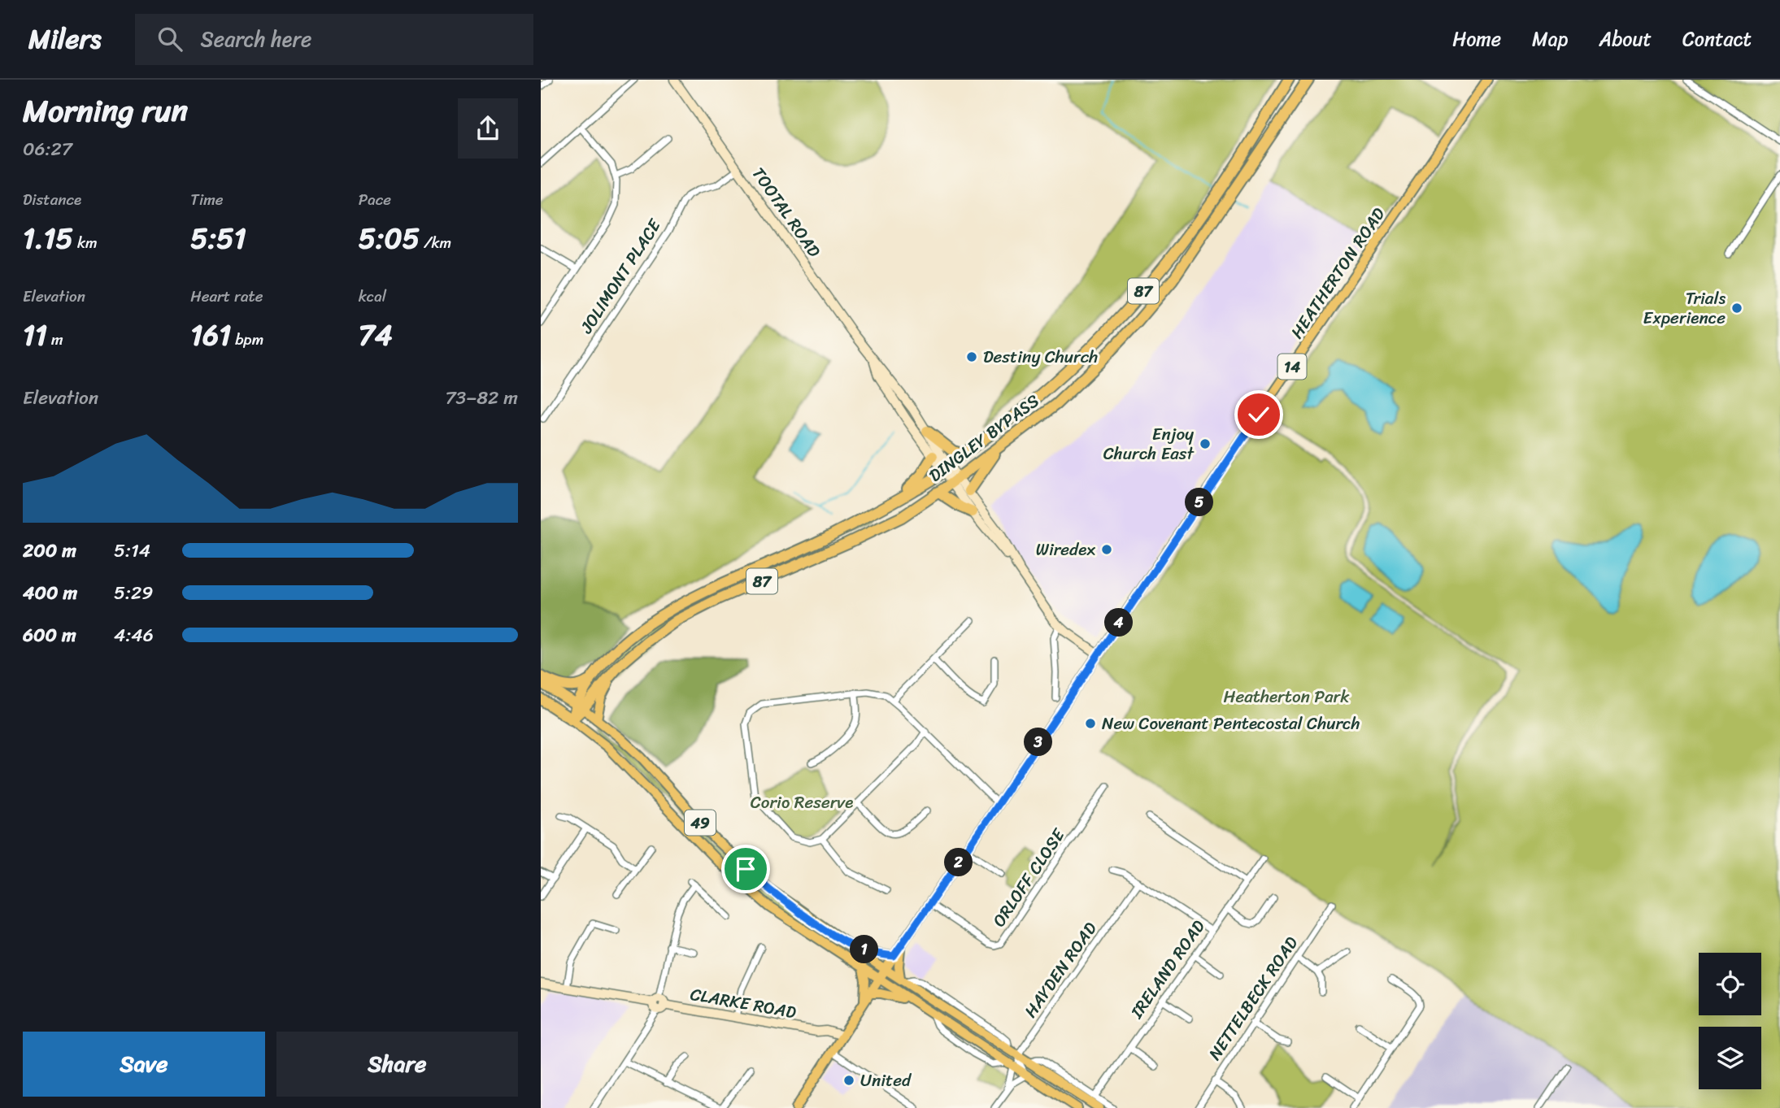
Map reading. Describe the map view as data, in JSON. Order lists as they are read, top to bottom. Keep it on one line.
{"streets":{"highway":["87","DINGLEY BYPASS","49"],"main road":["TOOTAL ROAD","HEATHERTON ROAD","14","CLARKE ROAD"],"street":["JOLIMONT PLACE","ORLOFF CLOSE","IRELAND ROAD","HAYDEN ROAD","NETTELBECK ROAD"]},"crossings":[["TOOTAL ROAD","HEATHERTON ROAD"],["TOOTAL ROAD","JOLIMONT PLACE"],["TOOTAL ROAD","DINGLEY BYPASS"],["HEATHERTON ROAD","49"],["HEATHERTON ROAD","ORLOFF CLOSE"],["HEATHERTON ROAD","CLARKE ROAD"],["87","DINGLEY BYPASS"],["87","49"],["DINGLEY BYPASS","49"],["49","IRELAND ROAD"],["49","HAYDEN ROAD"]],"parks":["Heatherton Park","Corio Reserve"],"places":["Trials Experience","Destiny Church","Enjoy Church East","Wiredex","New Covenant Pentecostal Church","United"],"page":{"header":"Milers","search":"Search here","nav":["Home","Map","About","Contact"],"heading":["Morning run","06:27"],"stats":[["Distance","1.15 km"],["Time","5:51"],["Pace","5:05 /km"],["Elevation","11 m"],["Heart rate","161 bpm"],["kcal","74"]],"chart":["Elevation","73–82 m"],"pins":["5","4","3","2","1"],"list":[{"name":"200 m","note":"5:14"},{"name":"400 m","note":"5:29"},{"name":"600 m","note":"4:46"}],"buttons":["Save","Share"]}}
